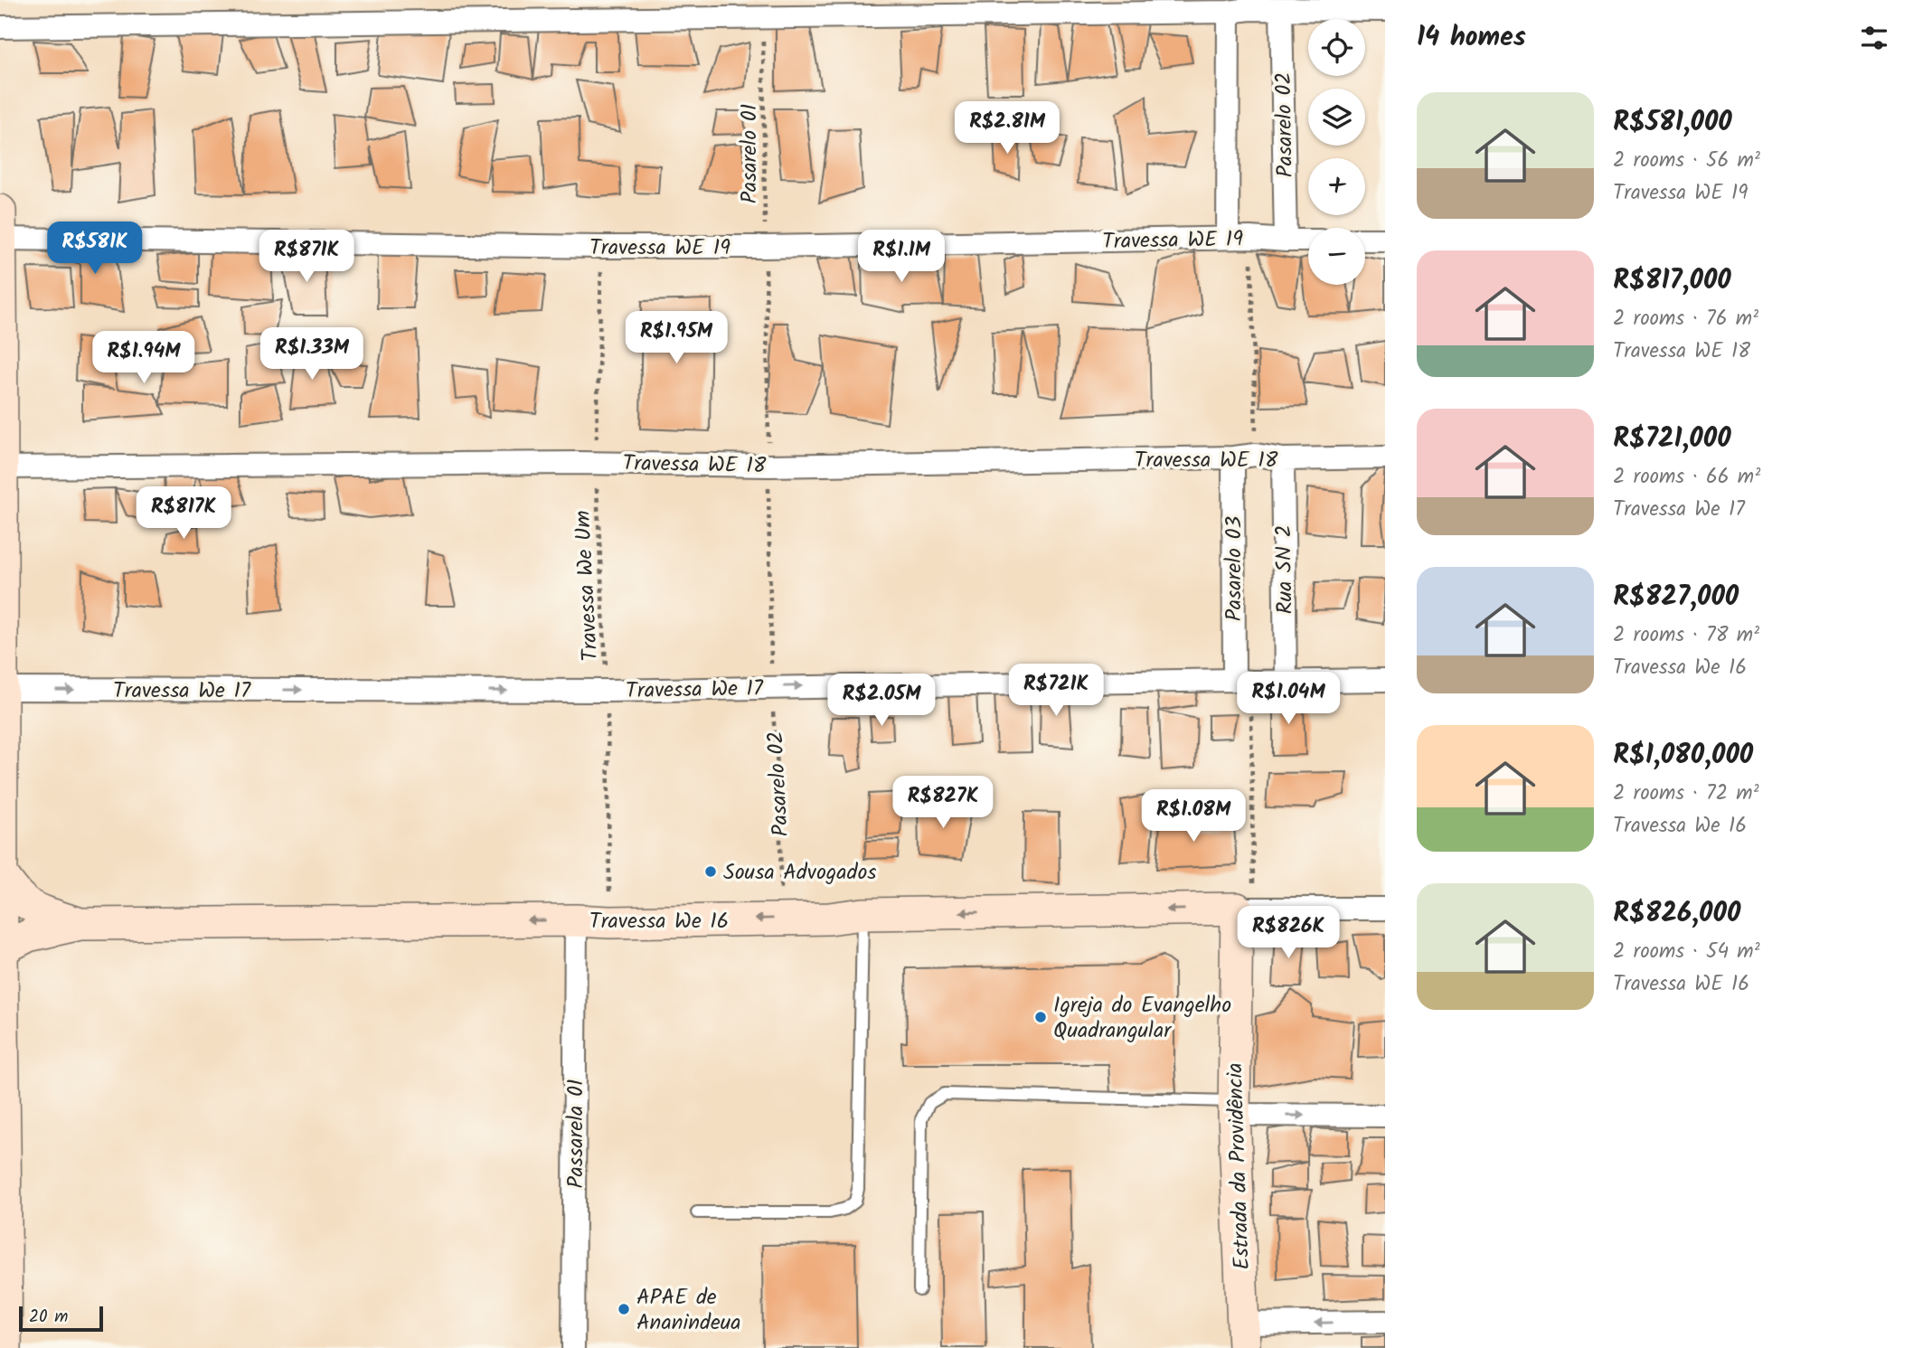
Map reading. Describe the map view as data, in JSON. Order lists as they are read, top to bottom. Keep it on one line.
{"streets":{"main road":["Travessa We 16","Estrada da Providência"],"street":["Pasarelo 02","Travessa WE 19","Travessa WE 18","Pasarelo 03","Rua SN 2","Travessa We 17","Passarela 01"],"path":["Pasarelo 01","Travessa We Um"]},"crossings":[["Pasarelo 02","Pasarelo 01"],["Pasarelo 02","Travessa WE 19"],["Pasarelo 02","Travessa We 17"],["Pasarelo 02","Travessa We 16"],["Pasarelo 01","Travessa WE 19"],["Pasarelo 01","Travessa WE 18"],["Pasarelo 01","Travessa We 17"],["Travessa WE 19","Travessa We Um"],["Travessa WE 18","Pasarelo 03"],["Travessa WE 18","Rua SN 2"],["Travessa WE 18","Travessa We Um"],["Pasarelo 03","Travessa We 17"],["Rua SN 2","Travessa We 17"],["Travessa We Um","Travessa We 17"],["Travessa We Um","Travessa We 16"],["Travessa We 16","Passarela 01"],["Travessa We 16","Estrada da Providência"]],"one_way":["Travessa We 17","Travessa We 16"],"places":["Sousa Advogados","Igreja do Evangelho Quadrangular","APAE de Ananindeua"],"scale_bar":"20 m","page":{"heading":"14 homes","map_buttons":["+","−"],"list":[{"name":"R$581,000","note":"2 rooms · 56 m² · Travessa WE 19"},{"name":"R$817,000","note":"2 rooms · 76 m² · Travessa WE 18"},{"name":"R$721,000","note":"2 rooms · 66 m² · Travessa We 17"},{"name":"R$827,000","note":"2 rooms · 78 m² · Travessa We 16"},{"name":"R$1,080,000","note":"2 rooms · 72 m² · Travessa We 16"},{"name":"R$826,000","note":"2 rooms · 54 m² · Travessa WE 16"}],"price":["R$2.81M","R$581K","R$871K","R$1.1M","R$1.95M","R$1.33M","R$1.94M","R$817K","R$721K","R$1.04M","R$2.05M","R$827K","R$1.08M","R$826K"],"scale":"20 m"}}
